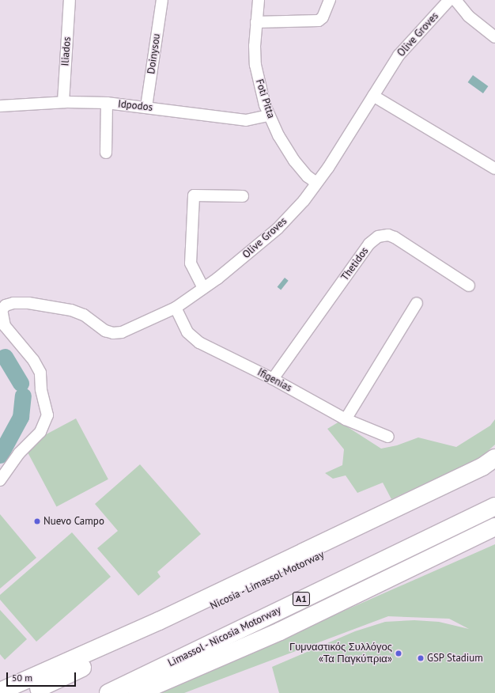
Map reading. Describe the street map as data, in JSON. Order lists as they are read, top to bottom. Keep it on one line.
{"streets":{"highway":["Nicosia - Limassol Motorway","A1","Limassol - Nicosia Motorway"],"street":["Olive Groves","Iliados","Doinysou","Foti Pitta","Idpodos","Thetidos","Ifigenias"]},"crossings":[["Olive Groves","Foti Pitta"],["Olive Groves","Ifigenias"],["Iliados","Idpodos"],["Doinysou","Idpodos"],["Foti Pitta","Idpodos"],["Thetidos","Ifigenias"]],"places":["Nuevo Campo","Γυμναστικός Συλλόγος «Τα Παγκύπρια»","GSP Stadium"],"scale_bar":"50 m"}
